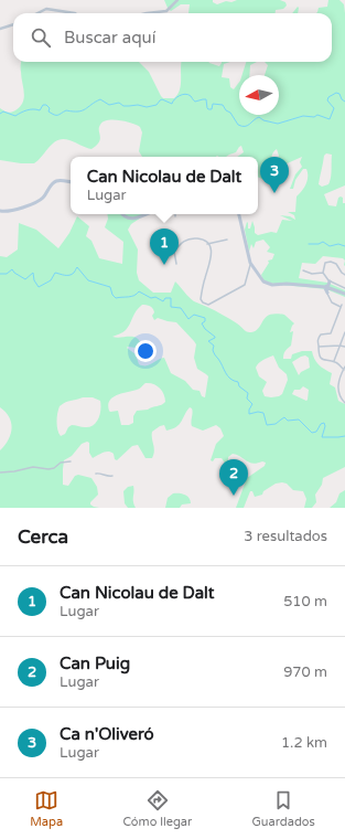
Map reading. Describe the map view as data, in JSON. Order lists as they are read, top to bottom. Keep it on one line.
{"north":"left","page":{"search":"Buscar aquí","popup":["Can Nicolau de Dalt","Lugar"],"pins":["3","1","2"],"heading":["Cerca","3 resultados"],"list":[{"mark":"1","name":"Can Nicolau de Dalt","note":"Lugar","value":"510 m"},{"mark":"2","name":"Can Puig","note":"Lugar","value":"970 m"},{"mark":"3","name":"Ca n'Oliveró","note":"Lugar","value":"1.2 km"}],"nav":["Mapa","Cómo llegar","Guardados"]}}
